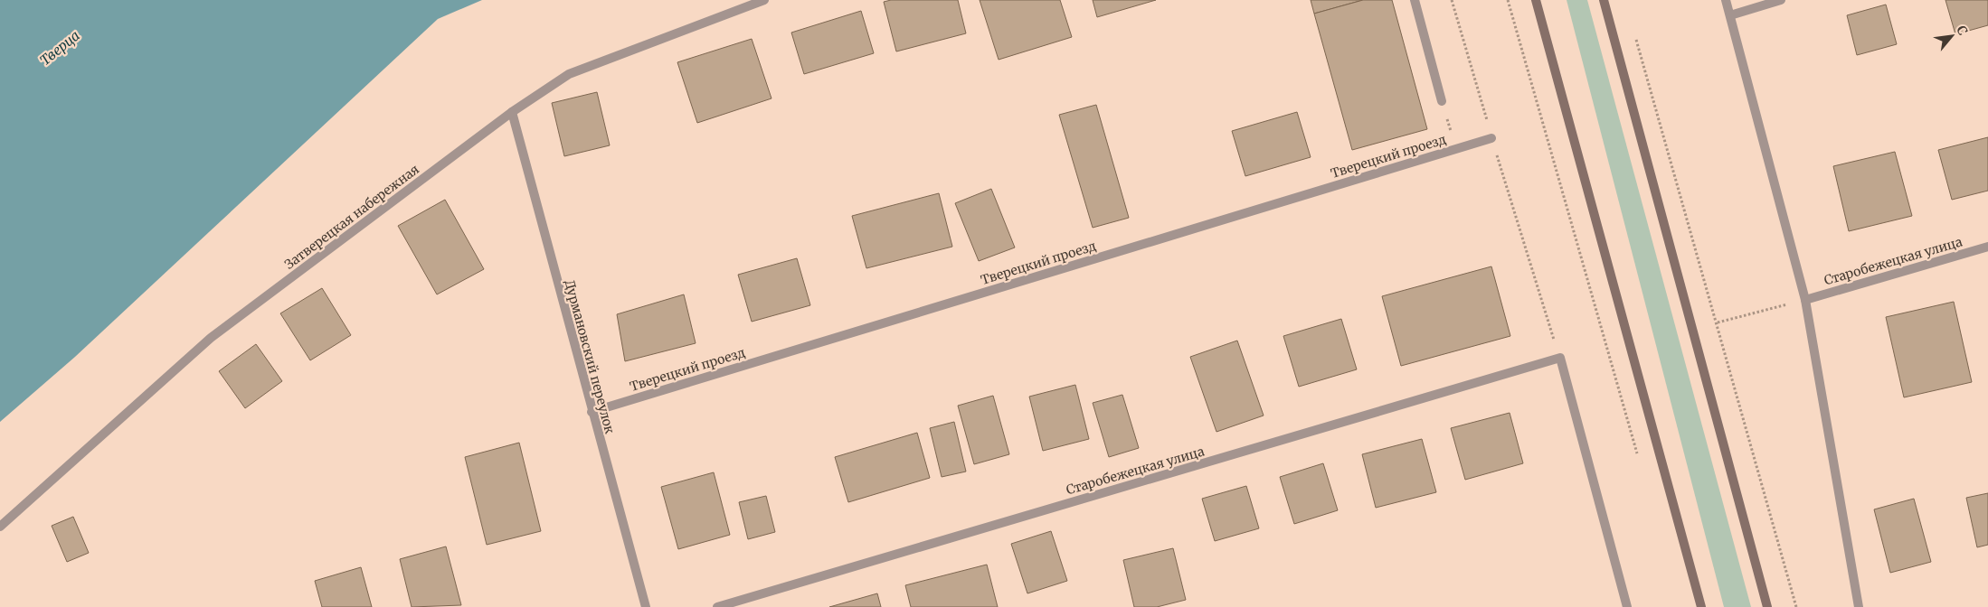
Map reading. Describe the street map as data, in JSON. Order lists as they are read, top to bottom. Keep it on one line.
{"streets":{"street":["Тверецкий проезд","Затверецкая набережная","Старобежецкая улица","Дурмановский переулок"]},"crossings":[["Тверецкий проезд","Дурмановский переулок"],["Затверецкая набережная","Дурмановский переулок"]],"water":["Тверца"],"north":"top right"}
